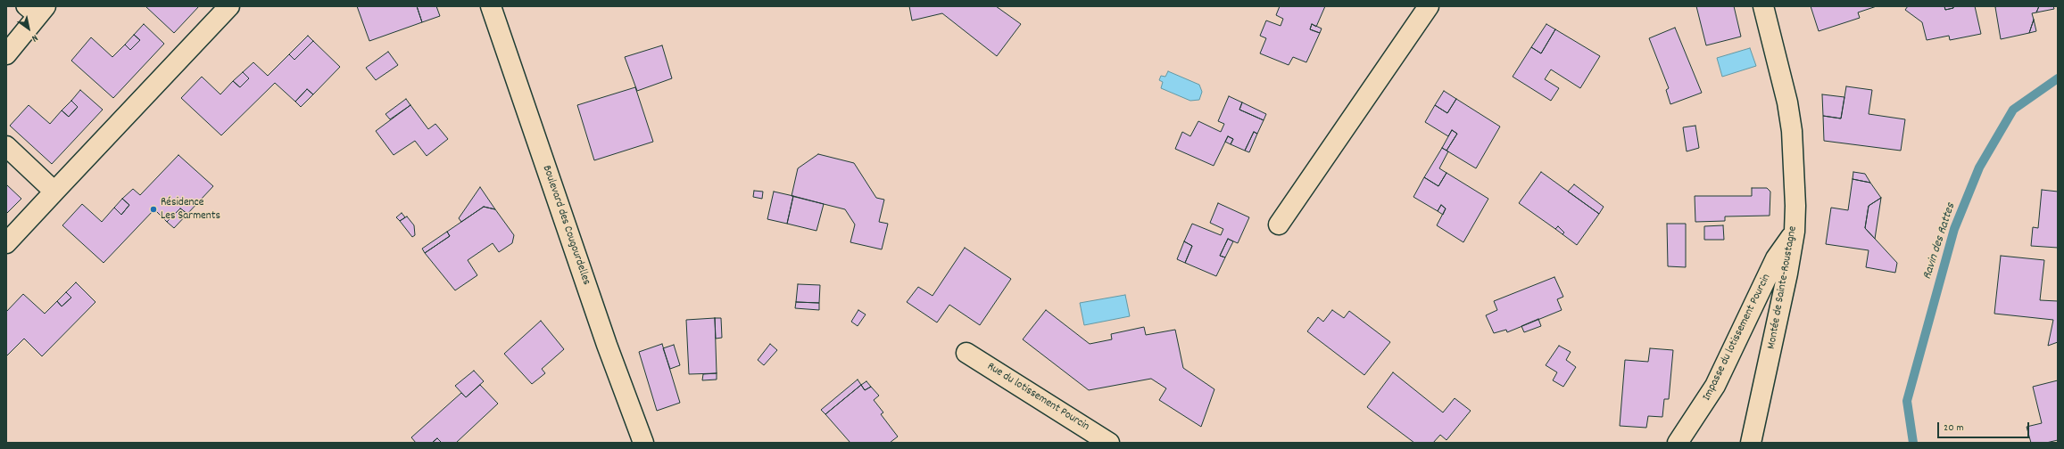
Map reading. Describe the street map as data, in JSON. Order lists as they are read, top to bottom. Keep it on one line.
{"streets":{"street":["Boulevard des Cougourdelles","Montée de Sainte-Roustagne","Impasse du lotissement Pourcin","Rue du lotissement Pourcin"]},"crossings":[["Montée de Sainte-Roustagne","Impasse du lotissement Pourcin"]],"water":["Ravin des Rattes"],"places":["Résidence Les Sarments"],"scale_bar":"20 m","north":"bottom right"}
